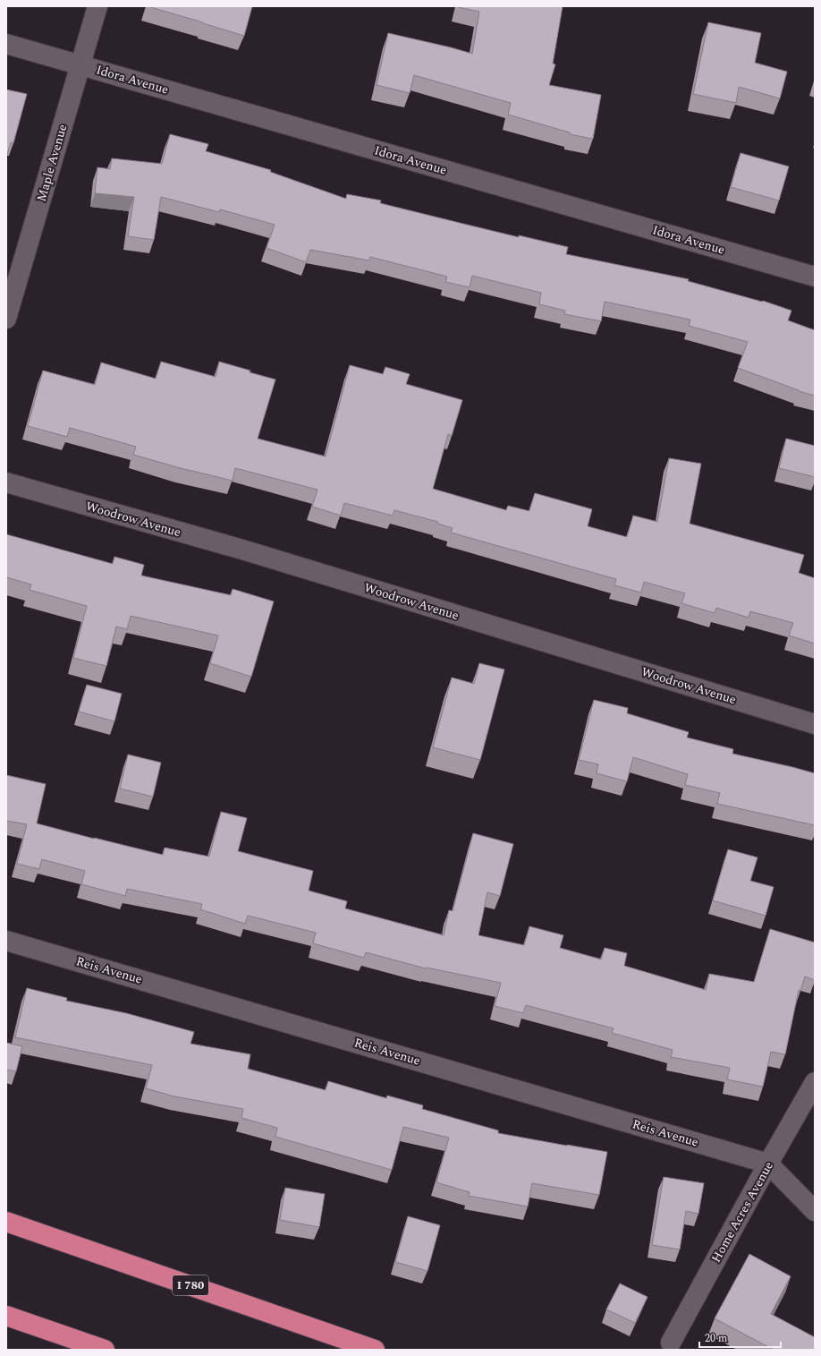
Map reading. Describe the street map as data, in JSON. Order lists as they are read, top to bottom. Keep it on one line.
{"streets":{"highway":["I 780"],"street":["Idora Avenue","Maple Avenue","Woodrow Avenue","Reis Avenue","Home Acres Avenue"]},"crossings":[["Idora Avenue","Maple Avenue"],["Reis Avenue","Home Acres Avenue"]],"scale_bar":"20 m"}
